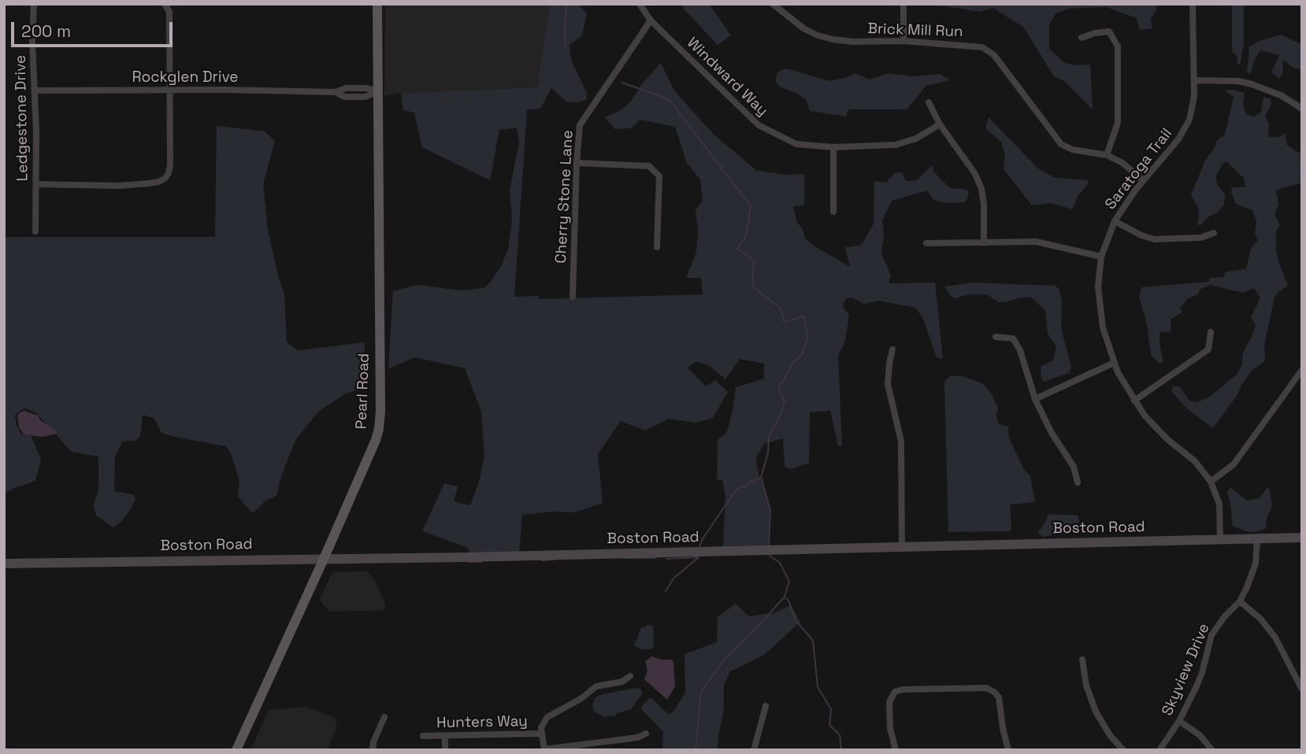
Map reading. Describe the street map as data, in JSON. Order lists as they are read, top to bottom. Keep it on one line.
{"streets":{"main road":["Pearl Road"],"street":["Brick Mill Run","Windward Way","Rockglen Drive","Ledgestone Drive","Saratoga Trail","Cherry Stone Lane","Boston Road","Skyview Drive","Hunters Way"]},"crossings":[["Brick Mill Run","Saratoga Trail"],["Windward Way","Cherry Stone Lane"],["Rockglen Drive","Ledgestone Drive"],["Rockglen Drive","Pearl Road"],["Saratoga Trail","Boston Road"],["Pearl Road","Boston Road"],["Boston Road","Skyview Drive"]],"scale_bar":"200 m"}
